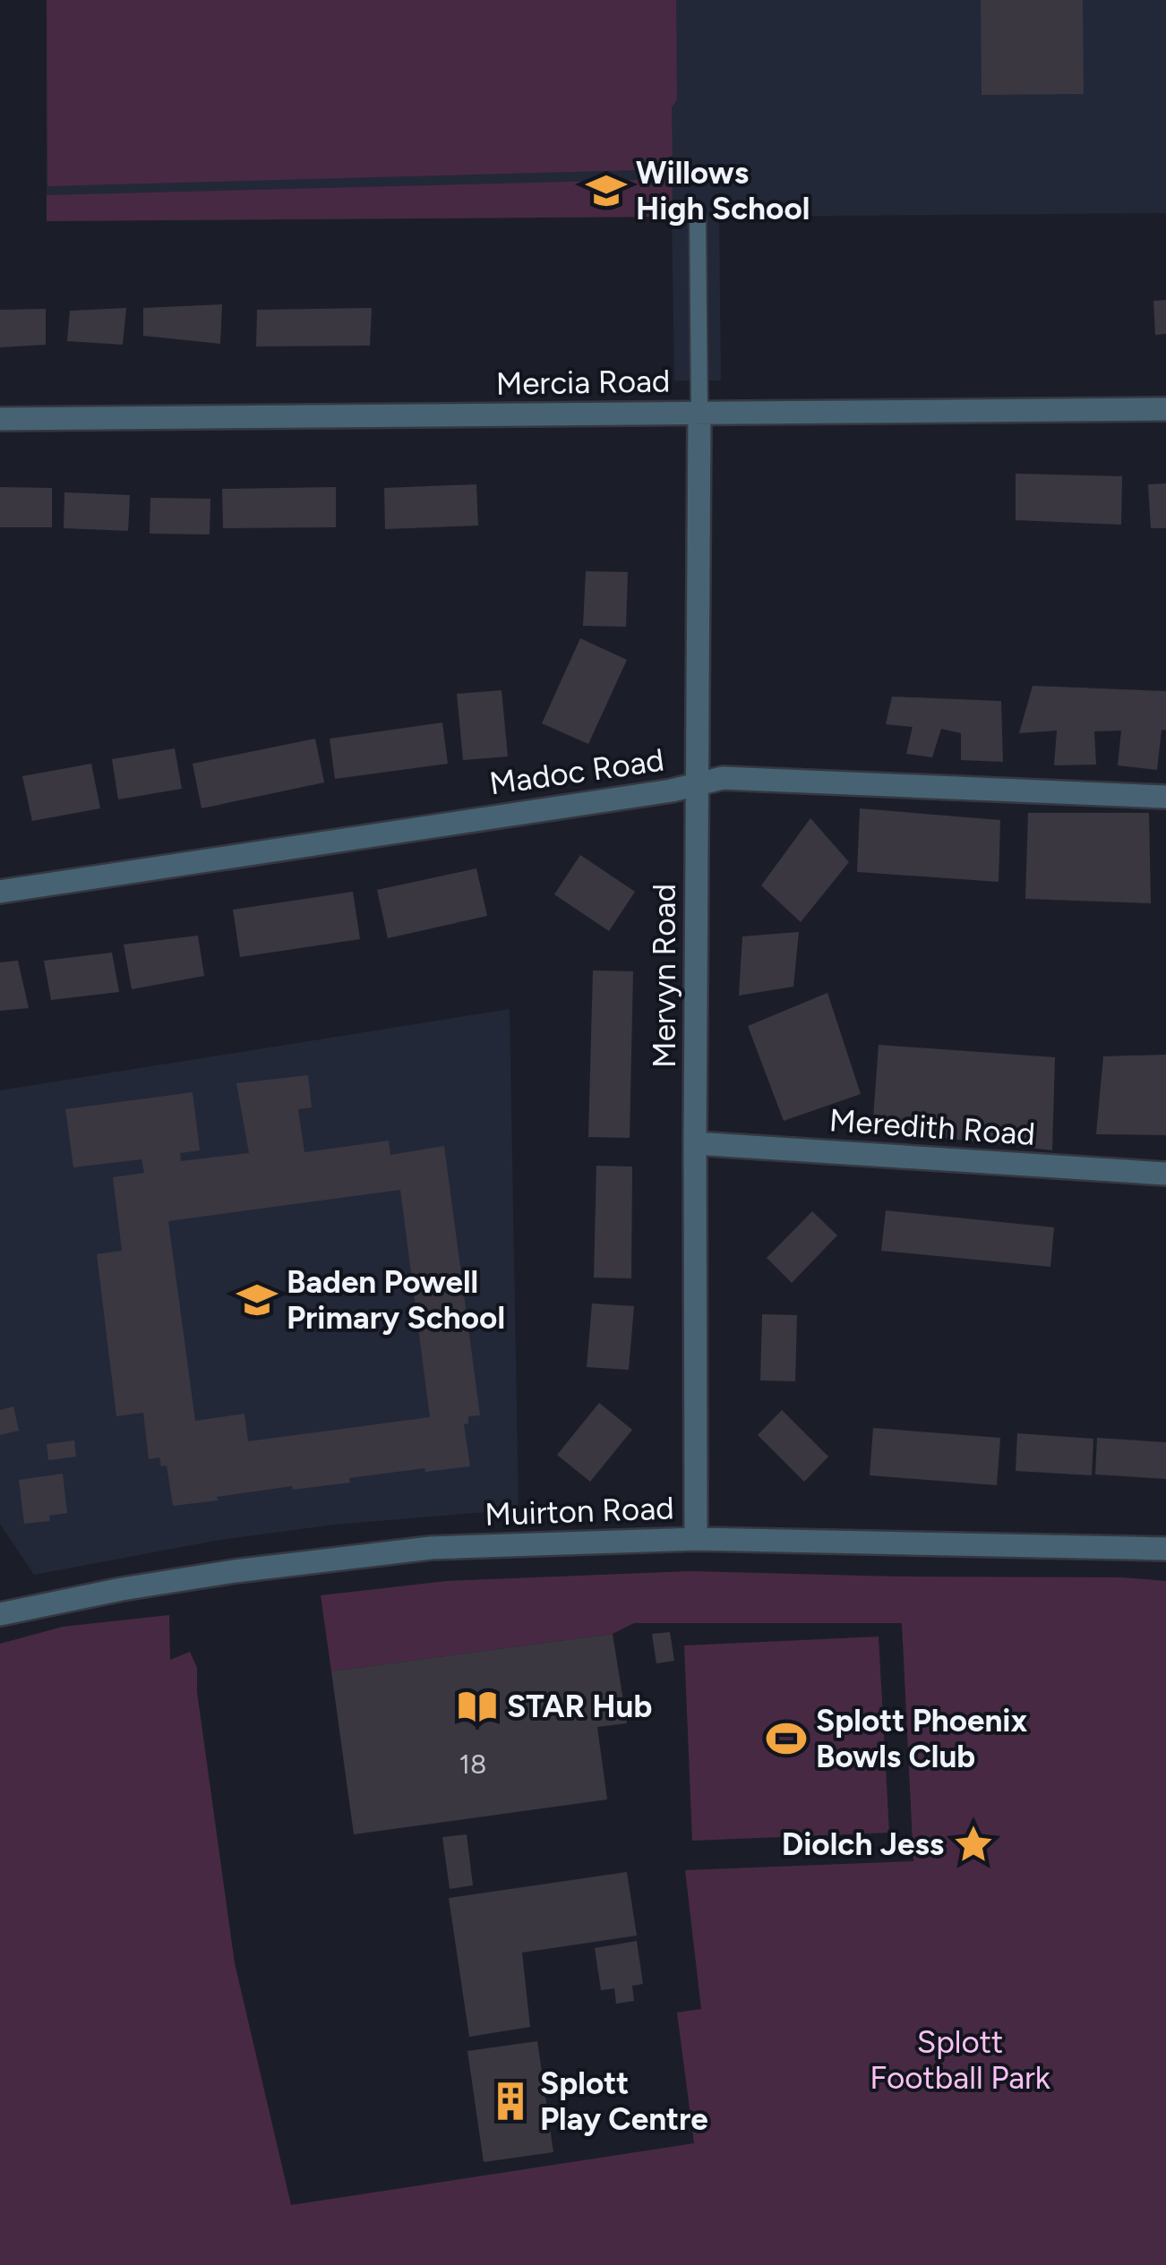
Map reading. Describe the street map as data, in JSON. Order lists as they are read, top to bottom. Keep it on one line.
{"streets":{"street":["Mercia Road","Madoc Road","Mervyn Road","Meredith Road","Muirton Road"]},"crossings":[["Mercia Road","Mervyn Road"],["Madoc Road","Mervyn Road"],["Mervyn Road","Meredith Road"],["Mervyn Road","Muirton Road"]],"parks":["Splott Football Park"],"places":{"school or university":["Willows High School","Baden Powell Primary School"],"library":["STAR Hub"],"sports":["Splott Phoenix Bowls Club"],"place":["Diolch Jess"],"building":["Splott Play Centre"]},"house_numbers":["18"]}
